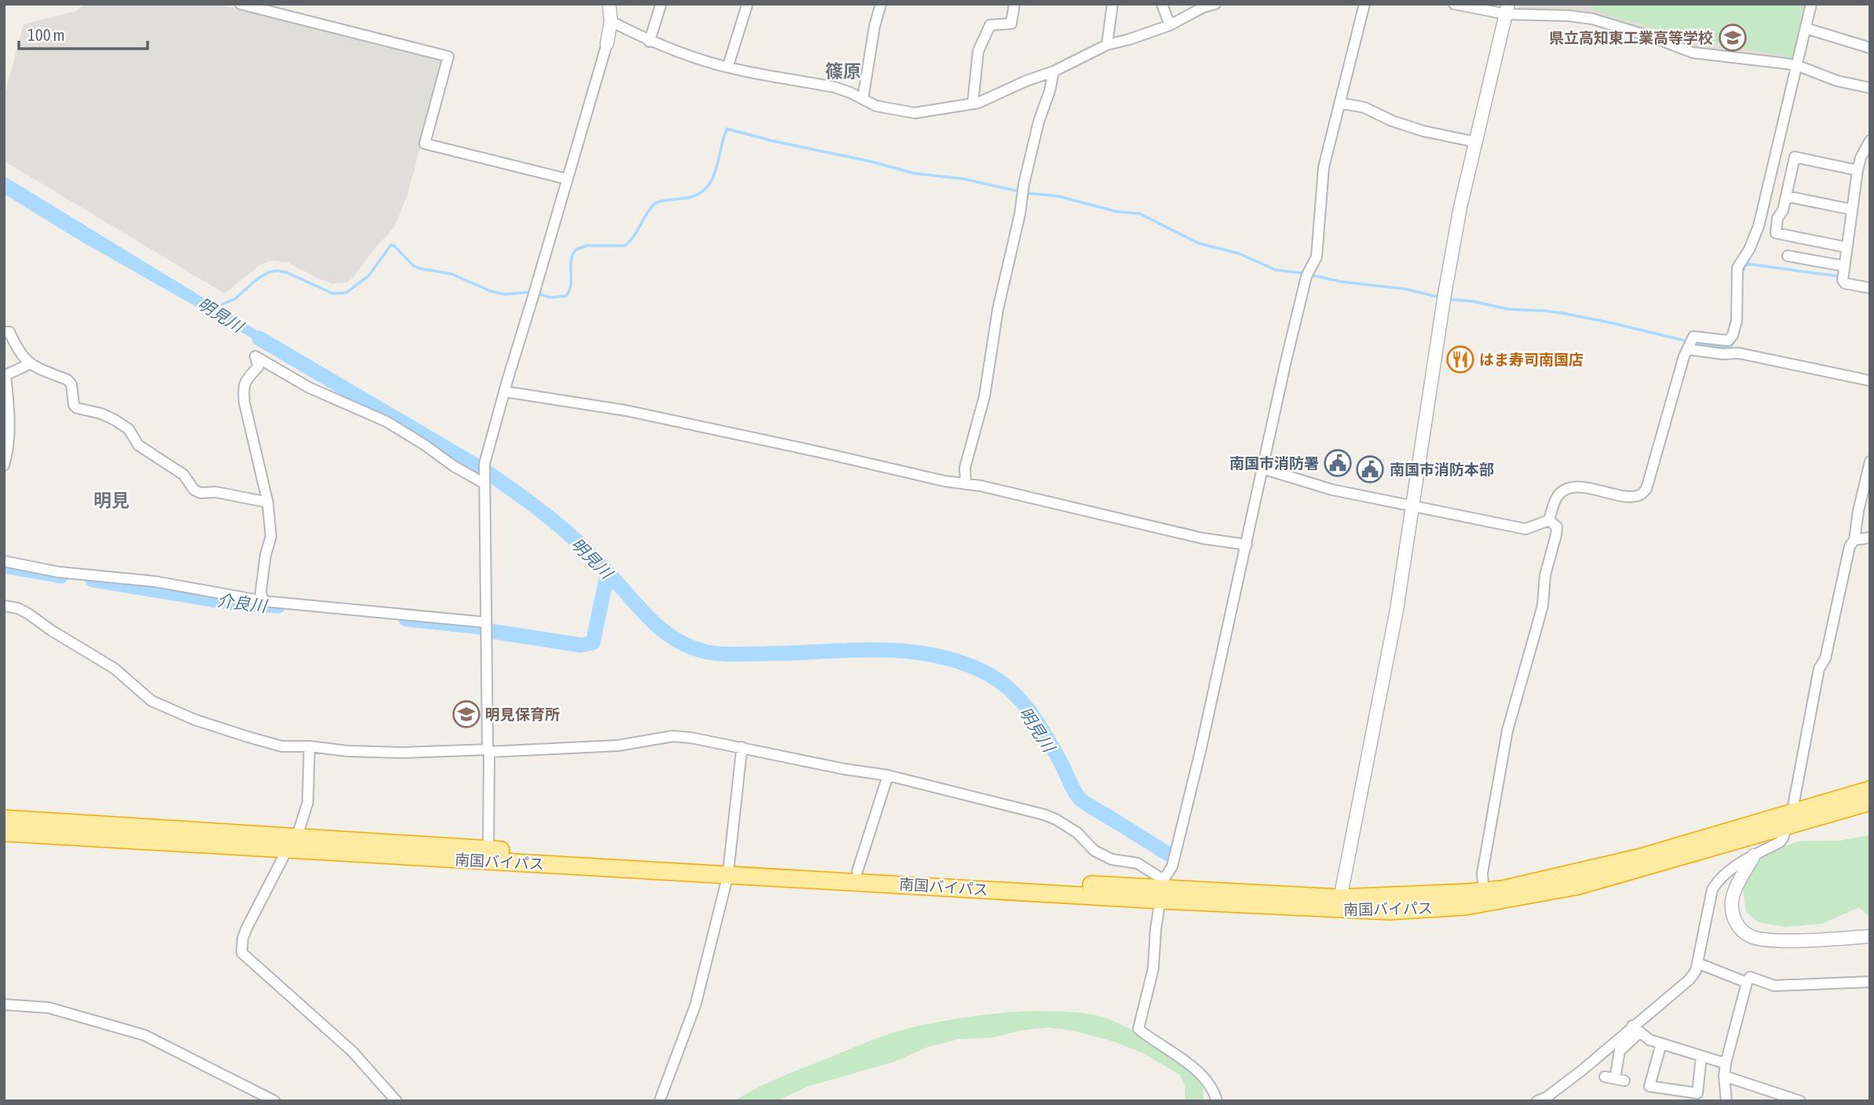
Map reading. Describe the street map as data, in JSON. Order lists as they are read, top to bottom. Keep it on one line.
{"streets":{"highway":["南国バイパス"]},"districts":["篠原","明見"],"water":["明見川","介良川"],"places":{"school or university":["県立高知東工業高等学校","明見保育所"],"restaurant":["はま寿司南国店"],"public building":["南国市消防署","南国市消防本部"]},"scale_bar":"100 m"}
